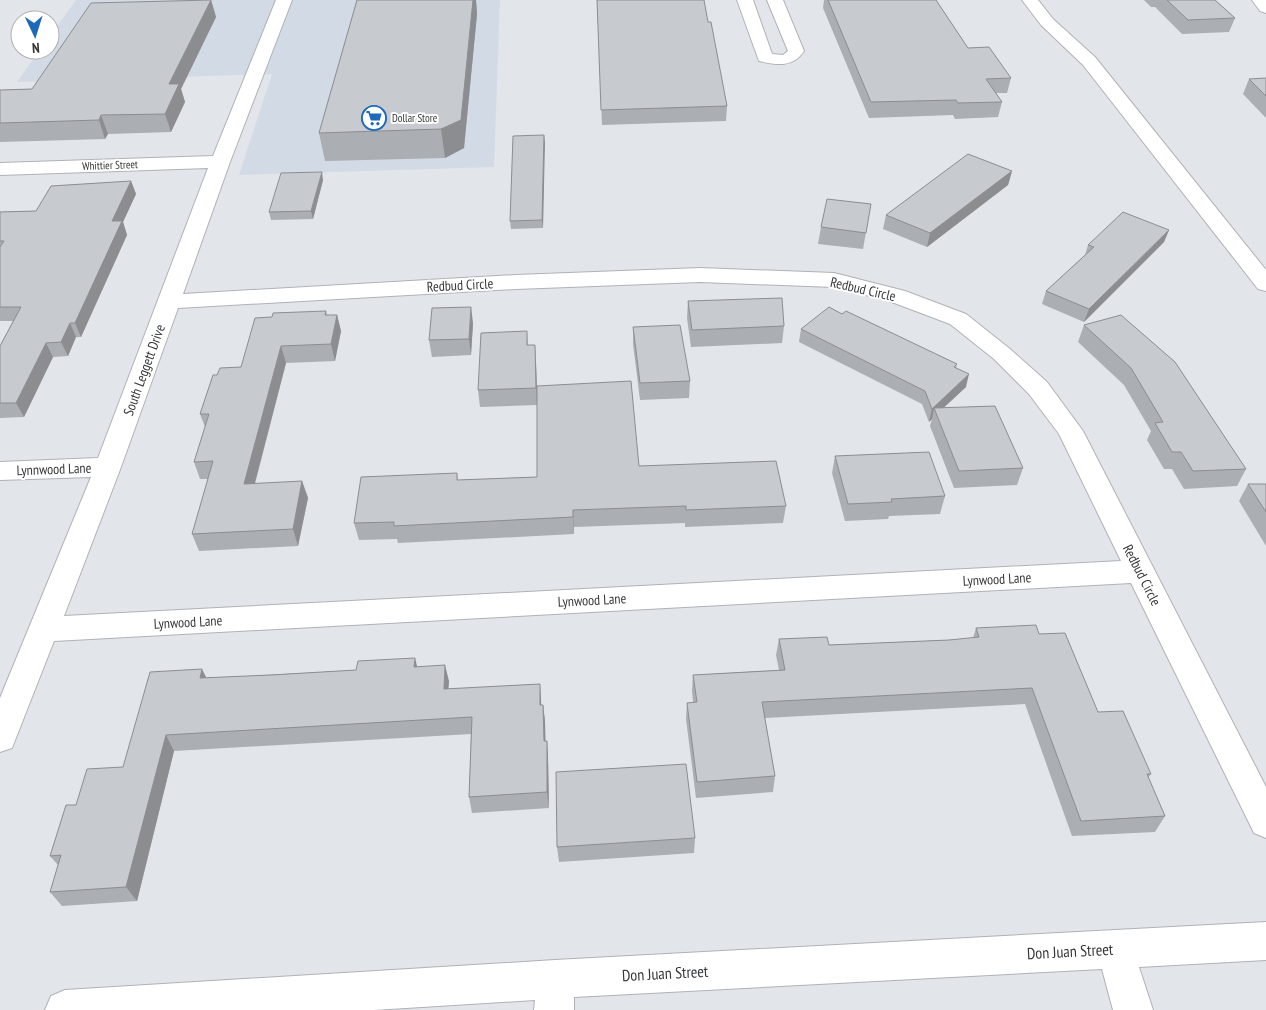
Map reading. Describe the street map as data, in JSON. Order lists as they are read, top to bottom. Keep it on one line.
{"streets":{"street":["Whittier Street","Redbud Circle","South Leggett Drive","Lynnwood Lane","Lynwood Lane","Don Juan Street"]},"crossings":[["Whittier Street","South Leggett Drive"],["Redbud Circle","South Leggett Drive"],["Redbud Circle","Lynwood Lane"],["South Leggett Drive","Lynnwood Lane"],["South Leggett Drive","Lynwood Lane"]],"places":{"supermarket":["Dollar Store"]},"north":"bottom"}
